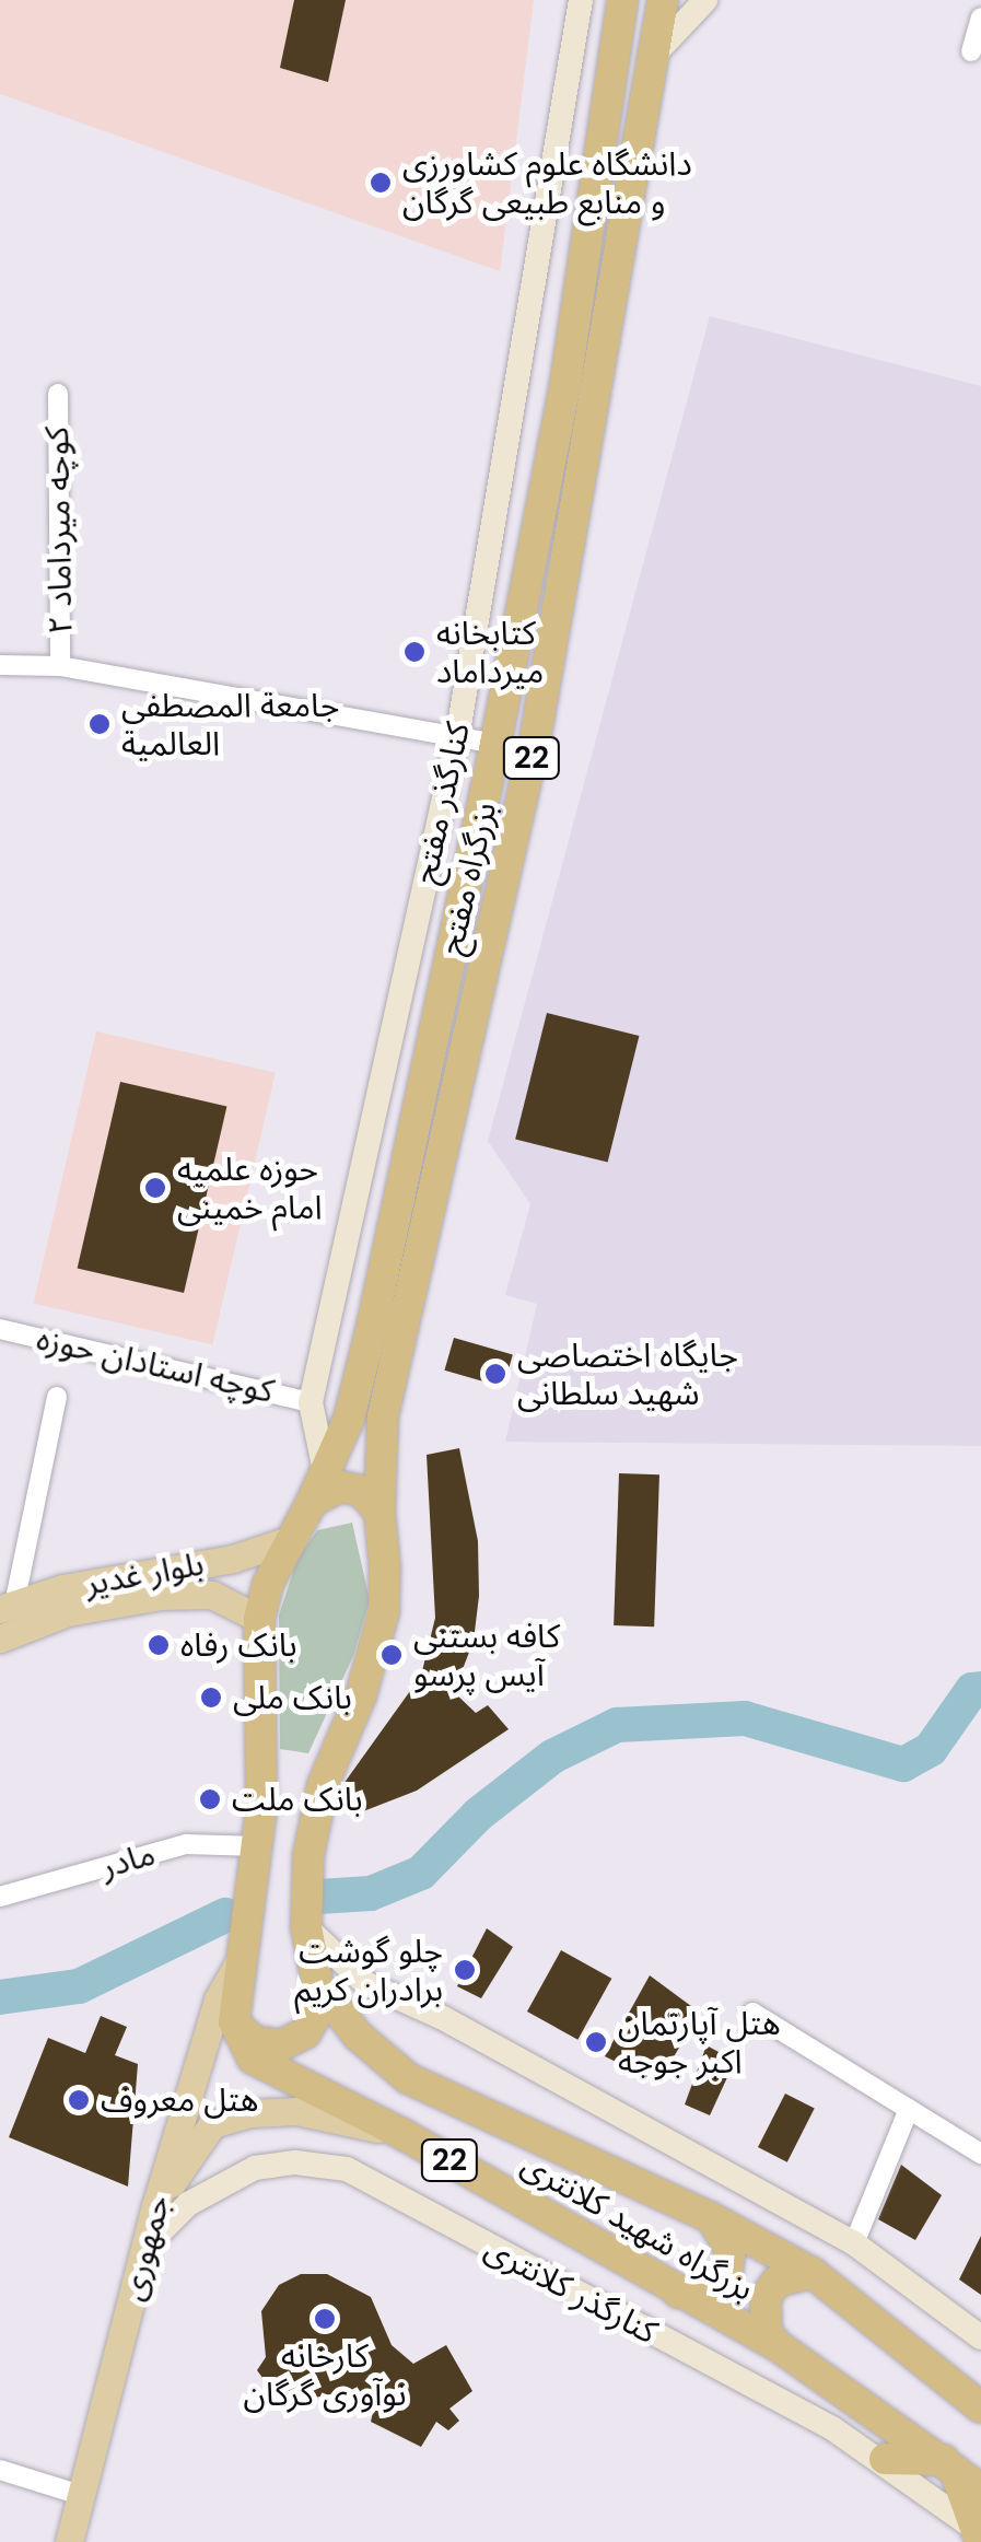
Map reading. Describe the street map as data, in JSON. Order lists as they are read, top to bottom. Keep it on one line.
{"streets":{"highway":["22","بزرگراه مفتح","بزرگراه شهید کلانتری"],"main road":["کنارگذر مفتح","بلوار غدیر","جمهوری","کنارگذر کلانتری"],"street":["کوچه میرداماد ۲","کوچه استادان حوزه","مادر"]},"crossings":[["22","بزرگراه مفتح"],["22","بلوار غدیر"],["22","مادر"],["22","بزرگراه شهید کلانتری"],["22","جمهوری"],["کنارگذر مفتح","بزرگراه مفتح"],["کنارگذر مفتح","کوچه استادان حوزه"],["بزرگراه مفتح","بزرگراه شهید کلانتری"],["جمهوری","کنارگذر کلانتری"]],"places":["دانشگاه علوم کشاورزی و منابع طبیعی گرگان","کتابخانه میرداماد","جامعة المصطفی العالمیة","حوزه علمیه امام خمینی","جایگاه اختصاصی شهید سلطانی","بانک رفاه","کافه بستنی آیس پرسو","بانک ملی","بانک ملت","چلو گوشت برادران کریم","هتل آپارتمان اکبر جوجه","هتل معروف","کارخانه نوآوری گرگان"]}
